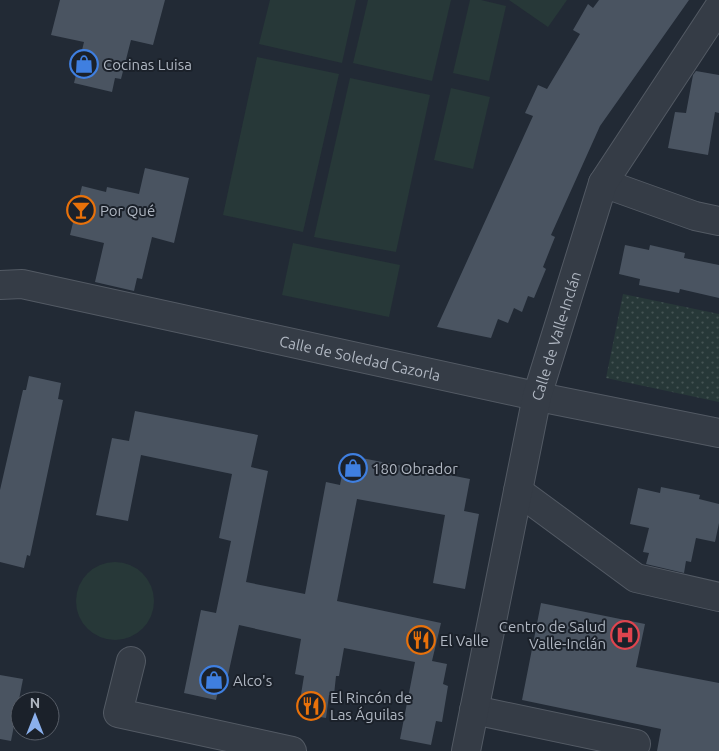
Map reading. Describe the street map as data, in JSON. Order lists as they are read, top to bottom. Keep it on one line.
{"streets":{"street":["Calle de Valle-Inclán","Calle de Soledad Cazorla"]},"crossings":[["Calle de Valle-Inclán","Calle de Soledad Cazorla"]],"places":{"shop":["Cocinas Luisa","180 Obrador","Alco's"],"bar":["Por Qué"],"hospital":["Centro de Salud Valle-Inclán"],"restaurant":["El Valle","El Rincón de Las Águilas"]},"north":"top"}
